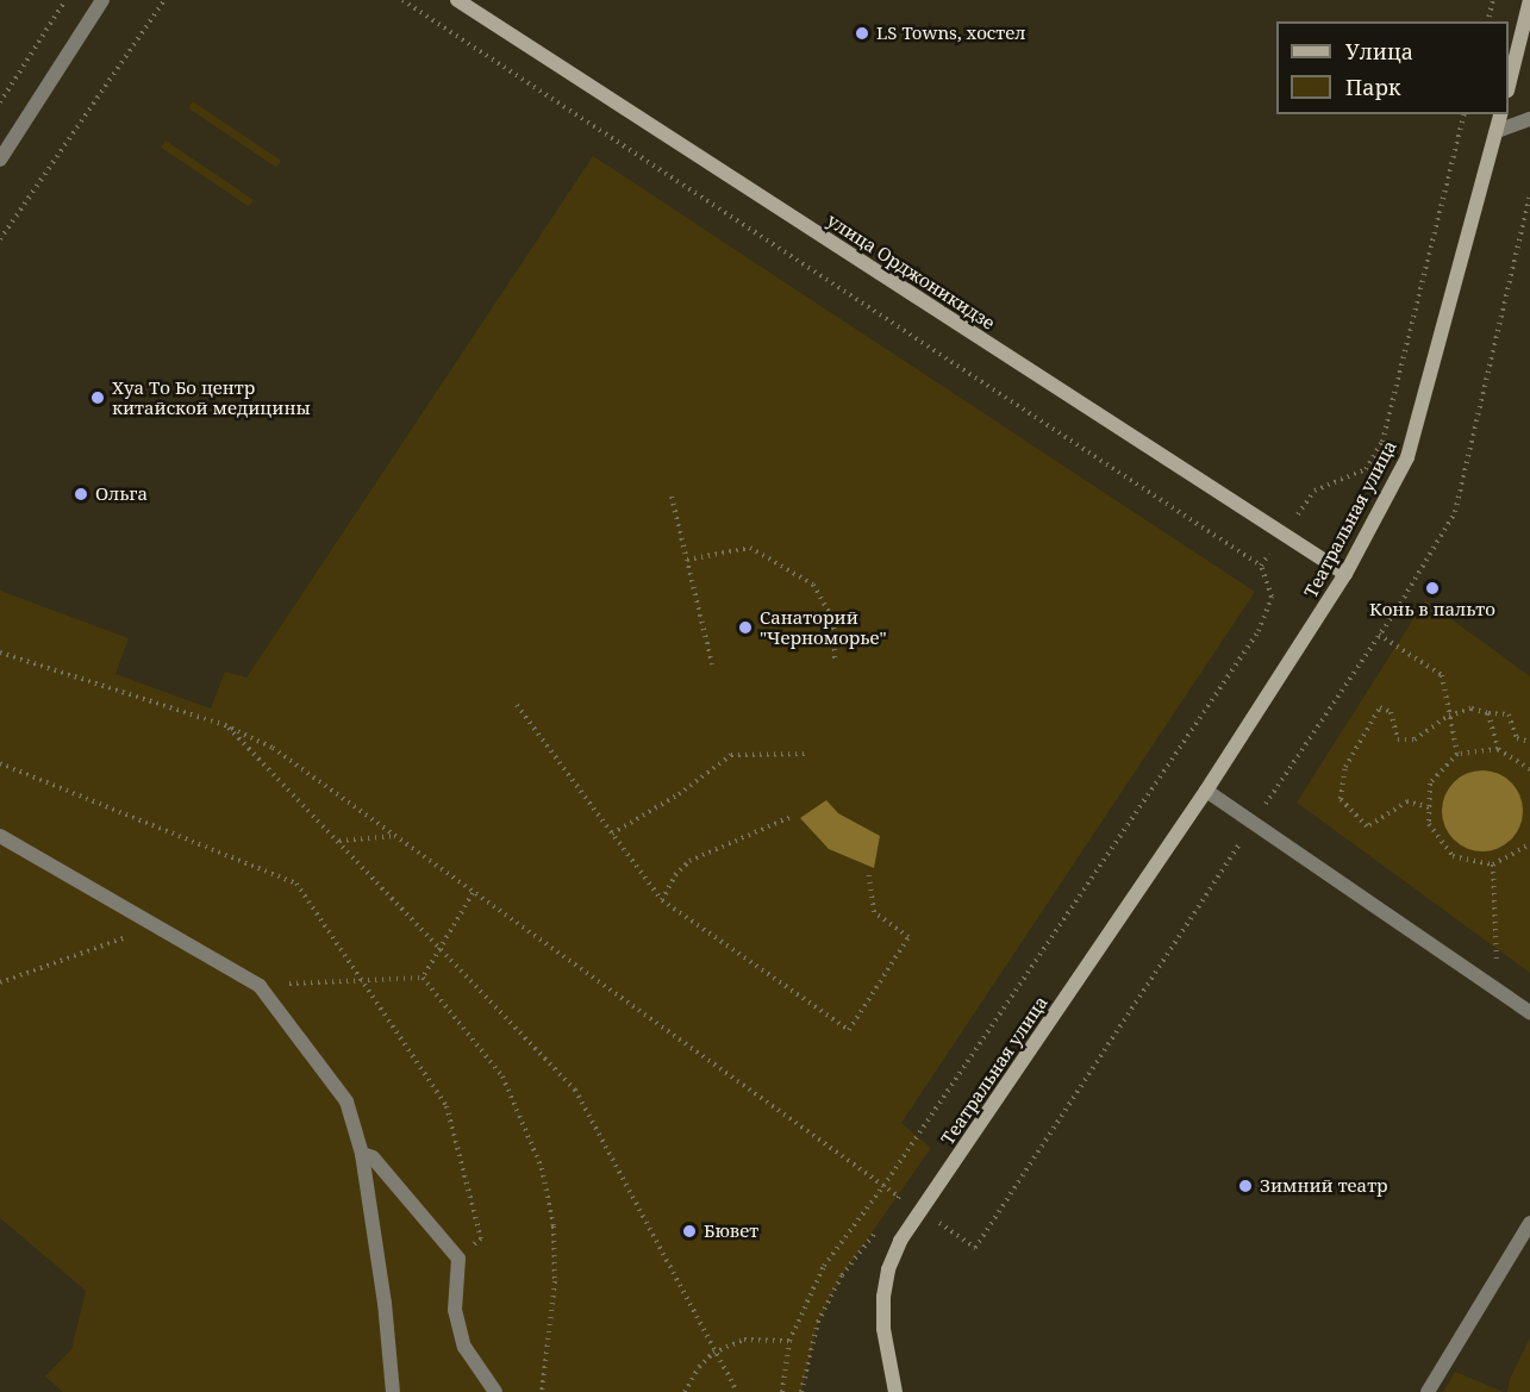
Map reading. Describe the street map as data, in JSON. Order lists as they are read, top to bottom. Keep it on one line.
{"streets":{"main road":["улица Орджоникидзе","Театральная улица"]},"crossings":[["улица Орджоникидзе","Театральная улица"]],"places":["LS Towns, хостел","Хуа То Бо центр китайской медицины","Ольга","Конь в пальто","Санаторий \"Черноморье\"","Зимний театр","Бювет"],"legend":["Улица","Парк"]}
